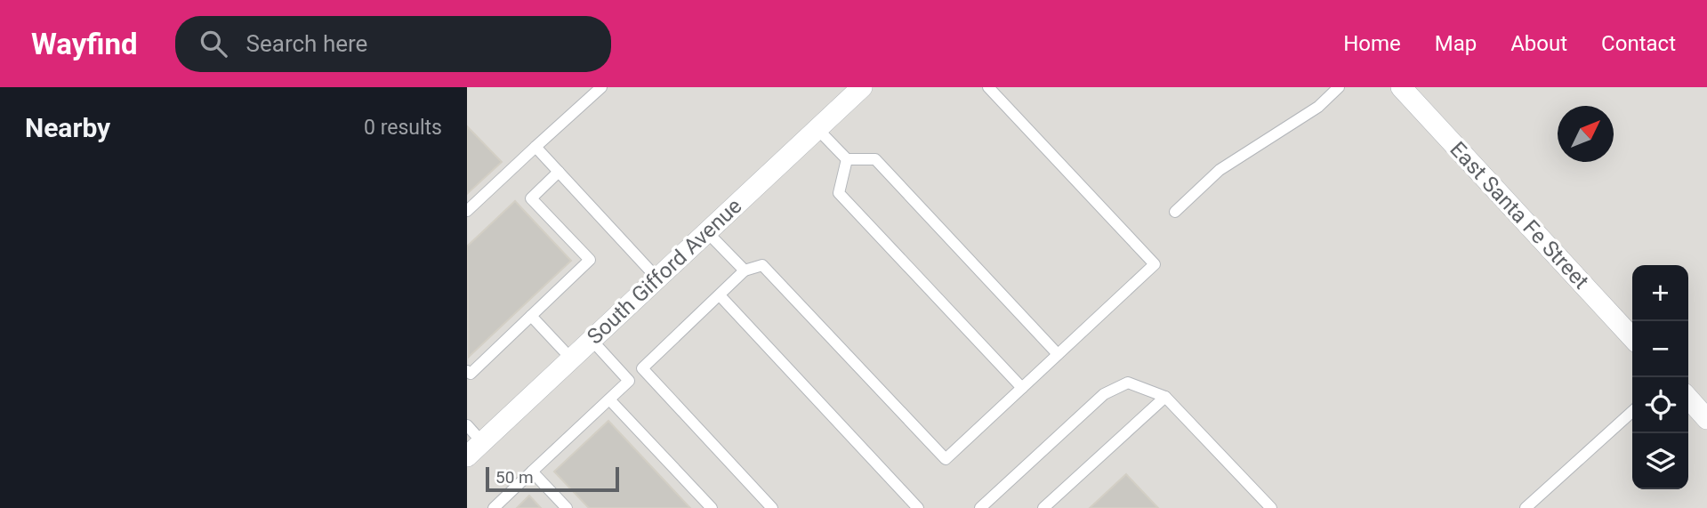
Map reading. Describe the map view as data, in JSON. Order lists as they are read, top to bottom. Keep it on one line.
{"streets":{"street":["East Santa Fe Street","South Gifford Avenue"]},"scale_bar":"50 m","north":"top right","page":{"header":"Wayfind","search":"Search here","nav":["Home","Map","About","Contact"],"heading":["Nearby","0 results"],"map_buttons":["+","−"],"scale":"50 m"}}
